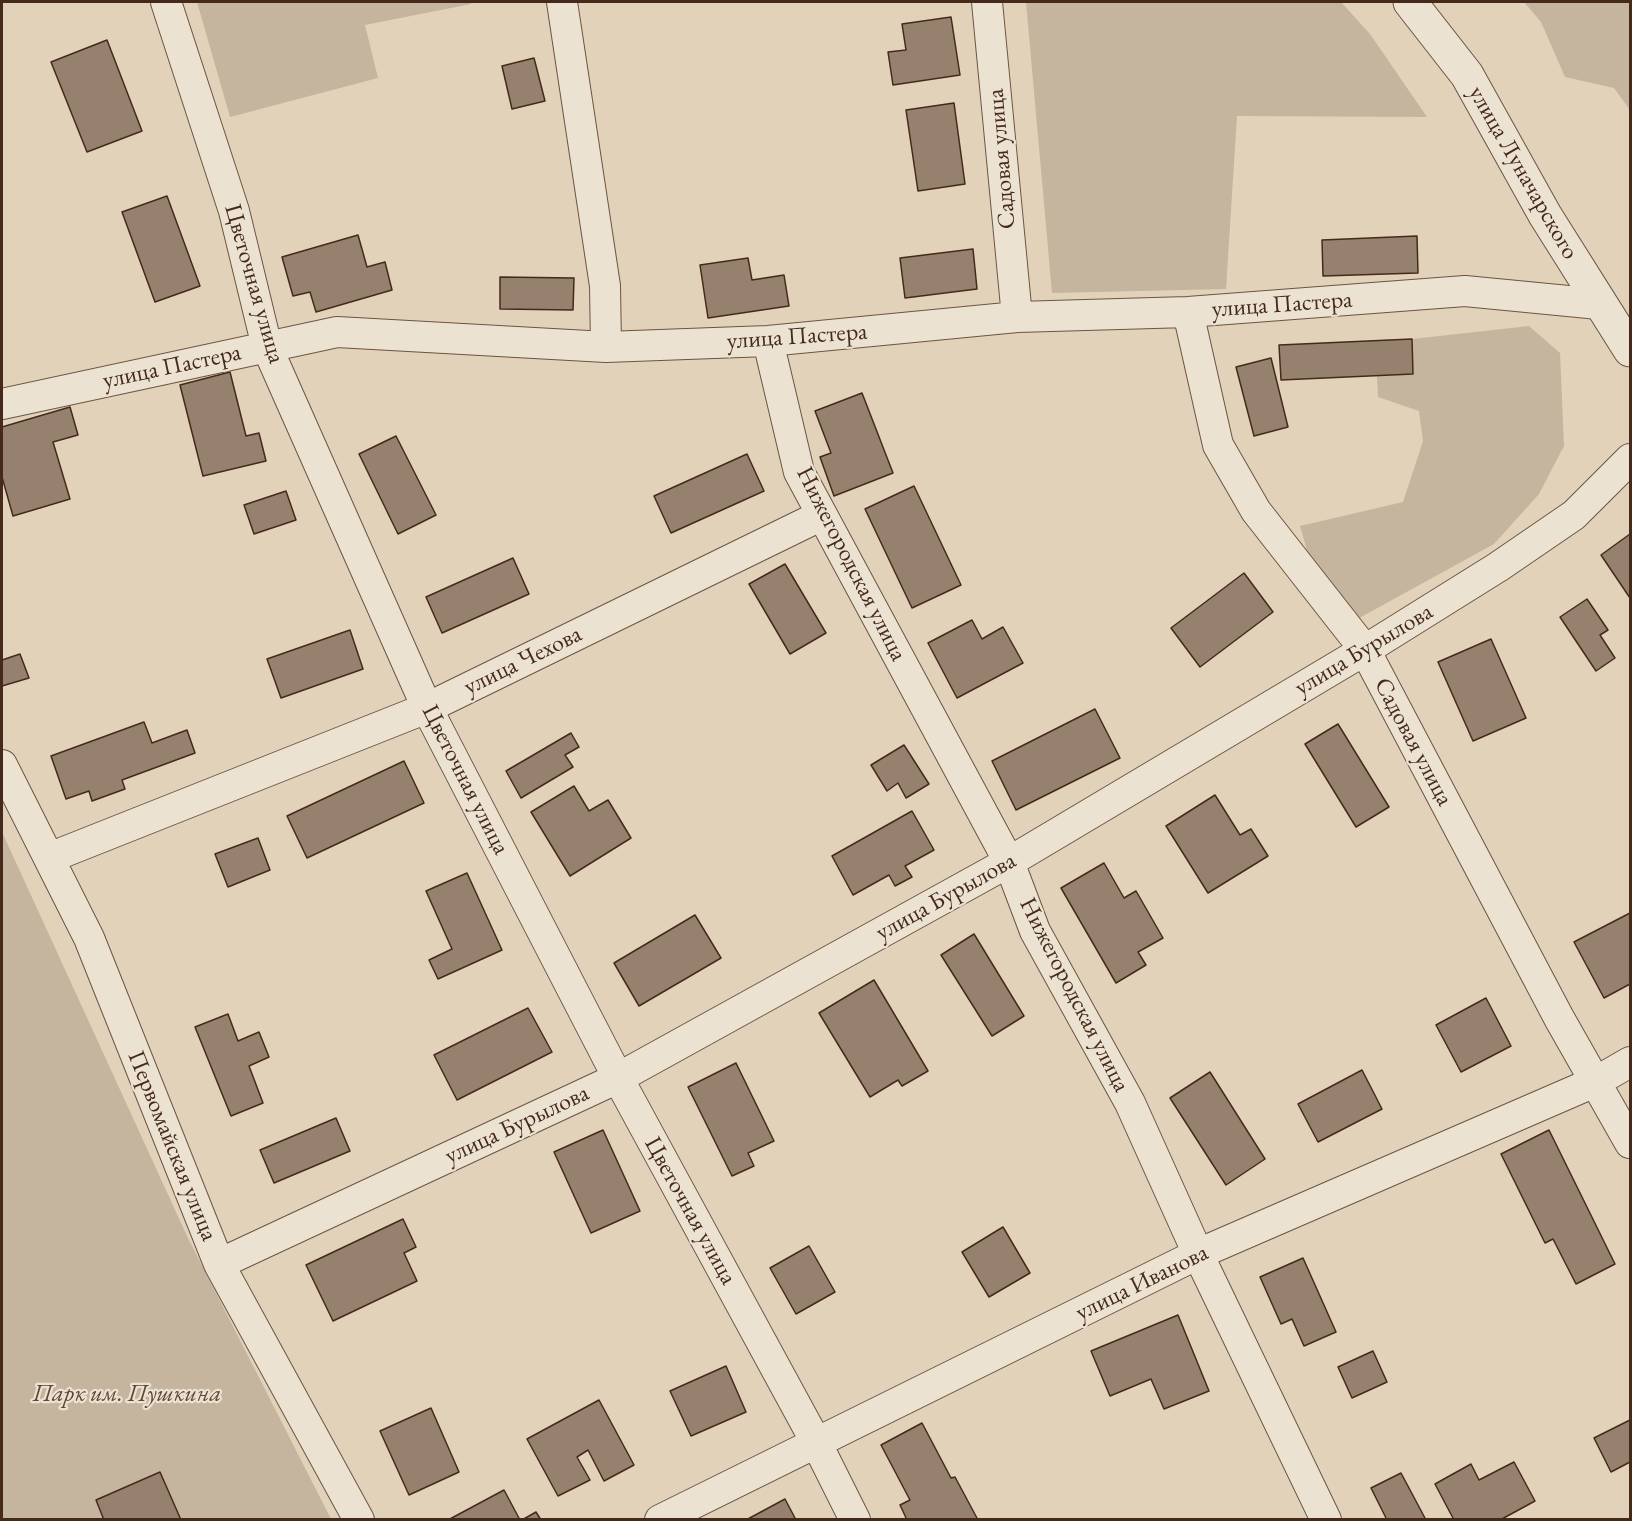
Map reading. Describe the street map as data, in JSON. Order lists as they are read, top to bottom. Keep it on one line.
{"streets":{"street":["Садовая улица","улица Луначарского","Цветочная улица","улица Пастера","Нижегородская улица","улица Бурылова","улица Чехова","Первомайская улица","улица Иванова"]},"crossings":[["Садовая улица","улица Пастера"],["Садовая улица","улица Бурылова"],["Садовая улица","улица Иванова"],["улица Луначарского","улица Пастера"],["Цветочная улица","улица Пастера"],["Цветочная улица","улица Бурылова"],["Цветочная улица","улица Чехова"],["Цветочная улица","улица Иванова"],["улица Пастера","Нижегородская улица"],["Нижегородская улица","улица Бурылова"],["Нижегородская улица","улица Чехова"],["Нижегородская улица","улица Иванова"],["улица Бурылова","Первомайская улица"],["улица Чехова","Первомайская улица"]],"parks":["Парк им. Пушкина"]}
